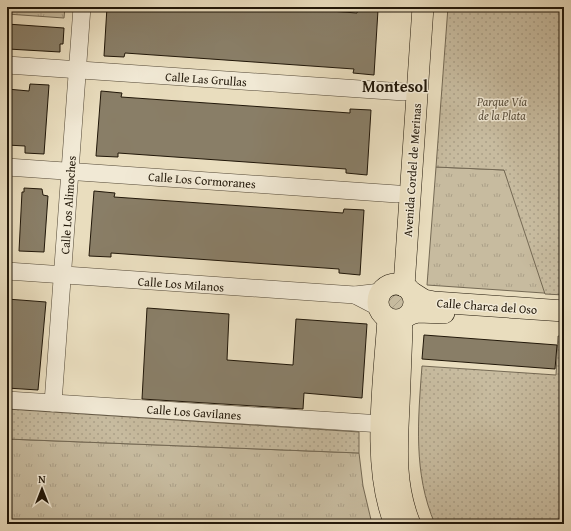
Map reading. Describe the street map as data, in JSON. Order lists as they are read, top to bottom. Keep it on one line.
{"streets":{"main road":["Avenida Cordel de Merinas","Calle Charca del Oso"],"street":["Calle Las Grullas","Calle Los Cormoranes","Calle Los Alimoches","Calle Los Milanos","Calle Los Gavilanes"]},"crossings":[["Calle Las Grullas","Avenida Cordel de Merinas"],["Calle Las Grullas","Calle Los Alimoches"],["Avenida Cordel de Merinas","Calle Los Cormoranes"],["Avenida Cordel de Merinas","Calle Los Milanos"],["Avenida Cordel de Merinas","Calle Charca del Oso"],["Avenida Cordel de Merinas","Calle Los Gavilanes"],["Calle Los Cormoranes","Calle Los Alimoches"],["Calle Los Alimoches","Calle Los Milanos"],["Calle Los Alimoches","Calle Los Gavilanes"],["Calle Los Milanos","Calle Charca del Oso"]],"districts":["Montesol"],"parks":["Parque Vía de la Plata"],"north":"top"}
